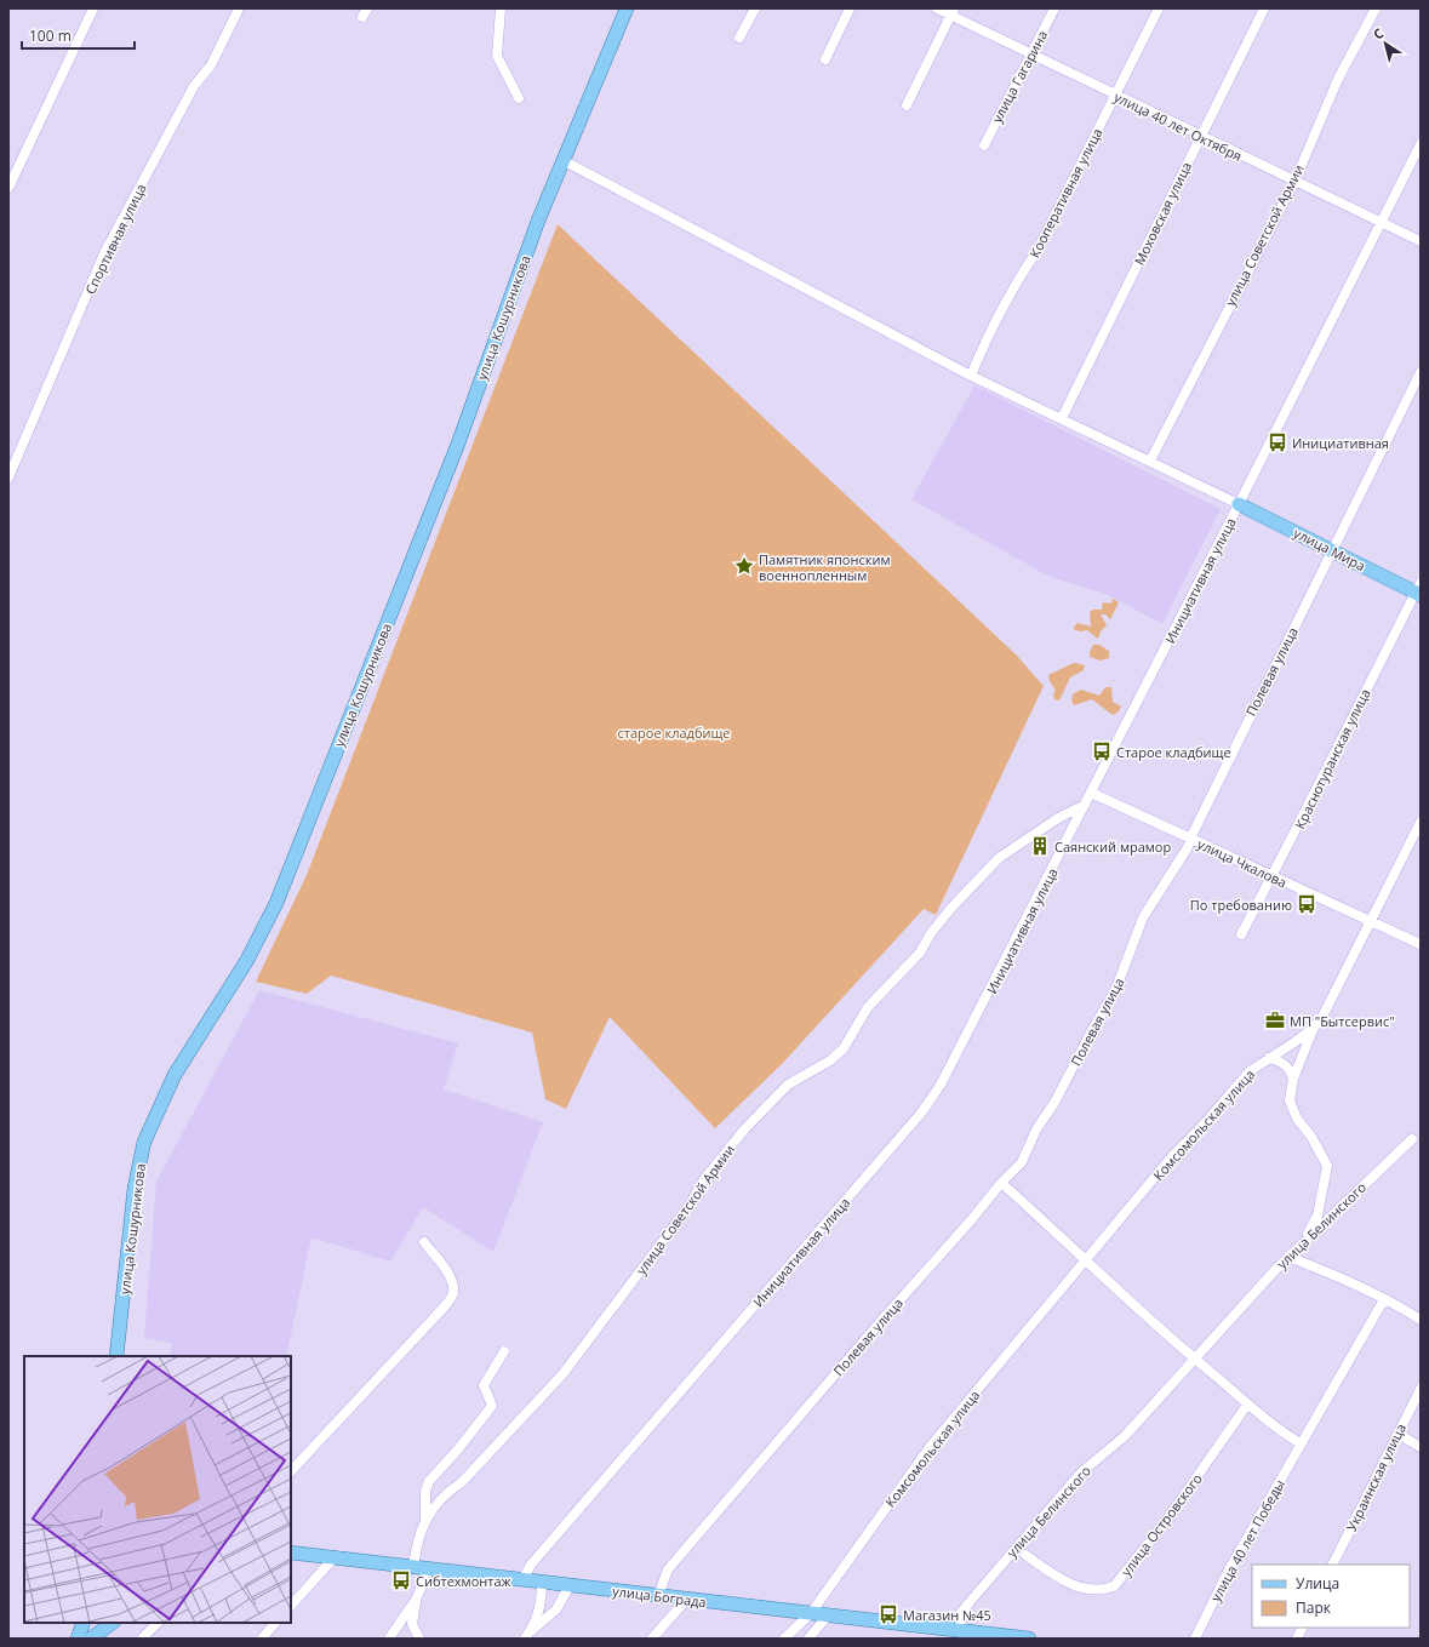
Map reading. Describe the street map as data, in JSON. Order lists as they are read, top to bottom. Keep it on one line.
{"streets":{"main road":["улица Кошурникова","улица Мира","улица Бограда"],"street":["улица Гагарина","улица 40 лет Октября","Кооперативная улица","Моховская улица","улица Советской Армии","Спортивная улица","Инициативная улица","Полевая улица","Краснотуранская улица","улица Чкалова","Комсомольская улица","улица Белинского","Украинская улица","улица Островского","улица 40 лет Победы"]},"crossings":[["улица Гагарина","улица 40 лет Октября"],["улица 40 лет Октября","Кооперативная улица"],["улица 40 лет Октября","Моховская улица"],["улица 40 лет Октября","улица Советской Армии"],["улица 40 лет Октября","Инициативная улица"],["улица Советской Армии","Инициативная улица"],["улица Советской Армии","улица Бограда"],["улица Мира","Инициативная улица"],["улица Мира","Полевая улица"],["улица Мира","Краснотуранская улица"],["Инициативная улица","улица Чкалова"],["Инициативная улица","улица Бограда"],["Полевая улица","улица Чкалова"],["Полевая улица","улица Бограда"],["Краснотуранская улица","улица Чкалова"],["улица Чкалова","Комсомольская улица"],["Комсомольская улица","улица Бограда"],["улица Белинского","улица Бограда"]],"parks":["старое кладбище"],"places":{"bus stop":["Инициативная","Старое кладбище","По требованию","Сибтехмонтаж","Магазин №45"],"place":["Памятник японским военнопленным"],"building":["Саянский мрамор"],"office":["МП \"Бытсервис\""]},"legend":["Улица","Парк"],"scale_bar":"100 m","north":"top left"}
